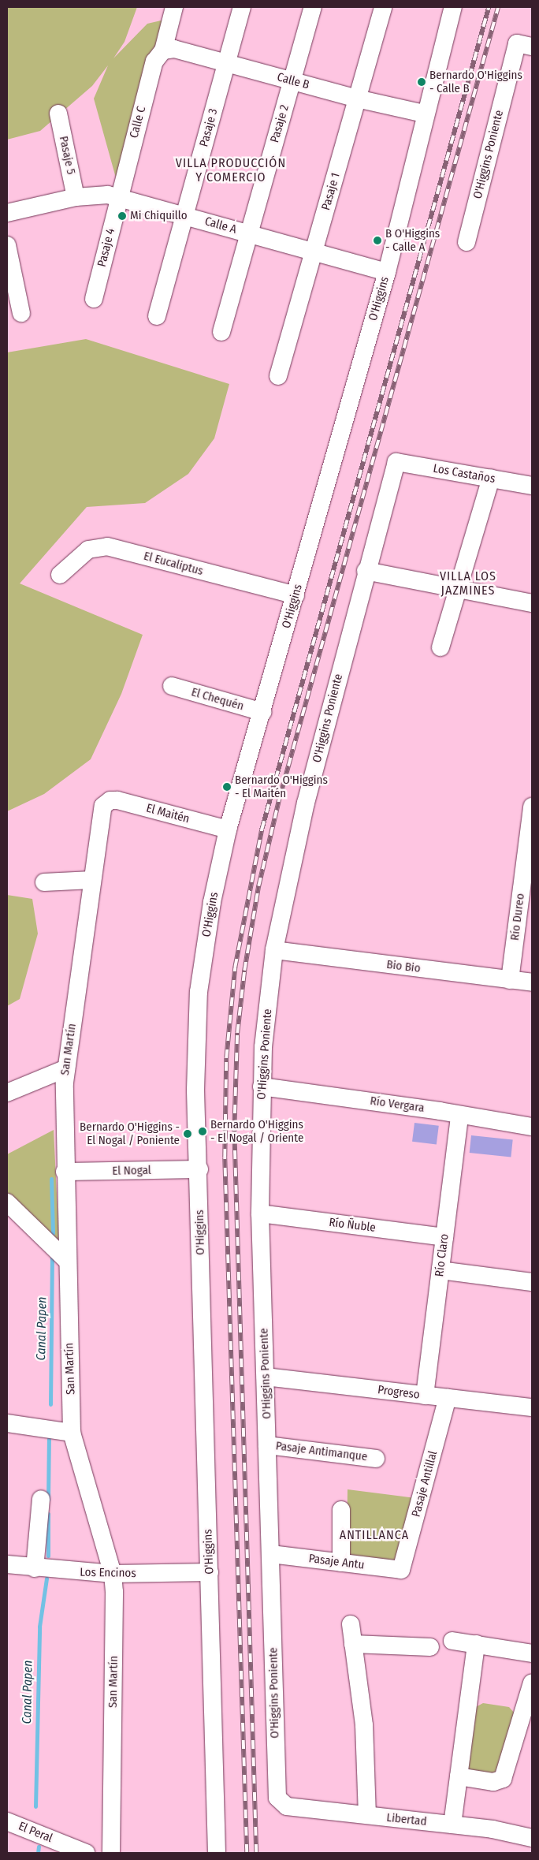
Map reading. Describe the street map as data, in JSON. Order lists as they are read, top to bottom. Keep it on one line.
{"streets":{"street":["Calle B","Calle C","Pasaje 2","Pasaje 3","O'Higgins Poniente","Pasaje 5","Pasaje 1","Calle A","Pasaje 4","O'Higgins","Los Castaños","El Eucaliptus","El Chequén","El Maitén","Río Dureo","Bio Bio","San Martín","Río Vergara","El Nogal","Río Ñuble","Río Claro","Progreso","Pasaje Antimanque","Pasaje Antillal","Pasaje Antu","Los Encinos","Libertad","El Peral"]},"crossings":[["Calle B","Calle C"],["Calle B","Pasaje 2"],["Calle B","Pasaje 3"],["Calle B","Pasaje 1"],["Calle B","O'Higgins"],["Calle C","Calle A"],["Calle C","Pasaje 4"],["Pasaje 2","Calle A"],["Pasaje 3","Calle A"],["O'Higgins Poniente","Los Castaños"],["O'Higgins Poniente","Bio Bio"],["O'Higgins Poniente","Río Vergara"],["O'Higgins Poniente","Río Ñuble"],["O'Higgins Poniente","Progreso"],["O'Higgins Poniente","Pasaje Antimanque"],["O'Higgins Poniente","Pasaje Antu"],["O'Higgins Poniente","Libertad"],["Pasaje 5","Calle A"],["Pasaje 1","Calle A"],["Calle A","Pasaje 4"],["Calle A","O'Higgins"],["O'Higgins","El Eucaliptus"],["O'Higgins","El Chequén"],["O'Higgins","El Maitén"],["O'Higgins","El Nogal"],["O'Higgins","Los Encinos"],["El Maitén","San Martín"],["Río Dureo","Bio Bio"],["San Martín","El Nogal"],["San Martín","Los Encinos"],["Río Vergara","Río Claro"],["Río Ñuble","Río Claro"],["Río Claro","Progreso"],["Progreso","Pasaje Antillal"],["Pasaje Antillal","Pasaje Antu"]],"districts":["VILLA PRODUCCIÓN Y COMERCIO","VILLA LOS JAZMINES","ANTILLANCA"],"water":["Canal Papen"],"places":["Bernardo O'Higgins - Calle B","Mi Chiquillo","B O'Higgins - Calle A","Bernardo O'Higgins - El Maitén","Bernardo O'Higgins - El Nogal / Oriente","Bernardo O'Higgins - El Nogal / Poniente"]}
